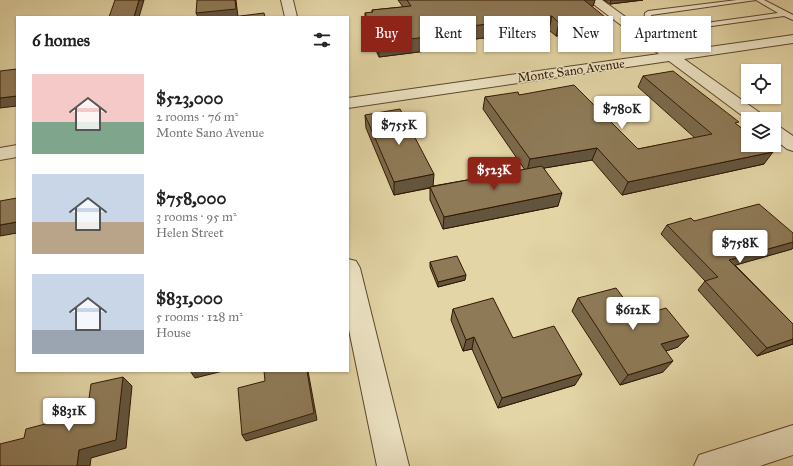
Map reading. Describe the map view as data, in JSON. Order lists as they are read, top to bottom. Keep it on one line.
{"streets":{"street":["Monte Sano Avenue"]},"page":{"chip":["Buy","Rent","Filters","New","Apartment"],"heading":"6 homes","list":[{"name":"$523,000","note":"2 rooms · 76 m² · Monte Sano Avenue"},{"name":"$758,000","note":"3 rooms · 95 m² · Helen Street"},{"name":"$831,000","note":"5 rooms · 128 m² · House"}],"price":["$780K","$755K","$523K","$758K","$612K","$831K"]}}
